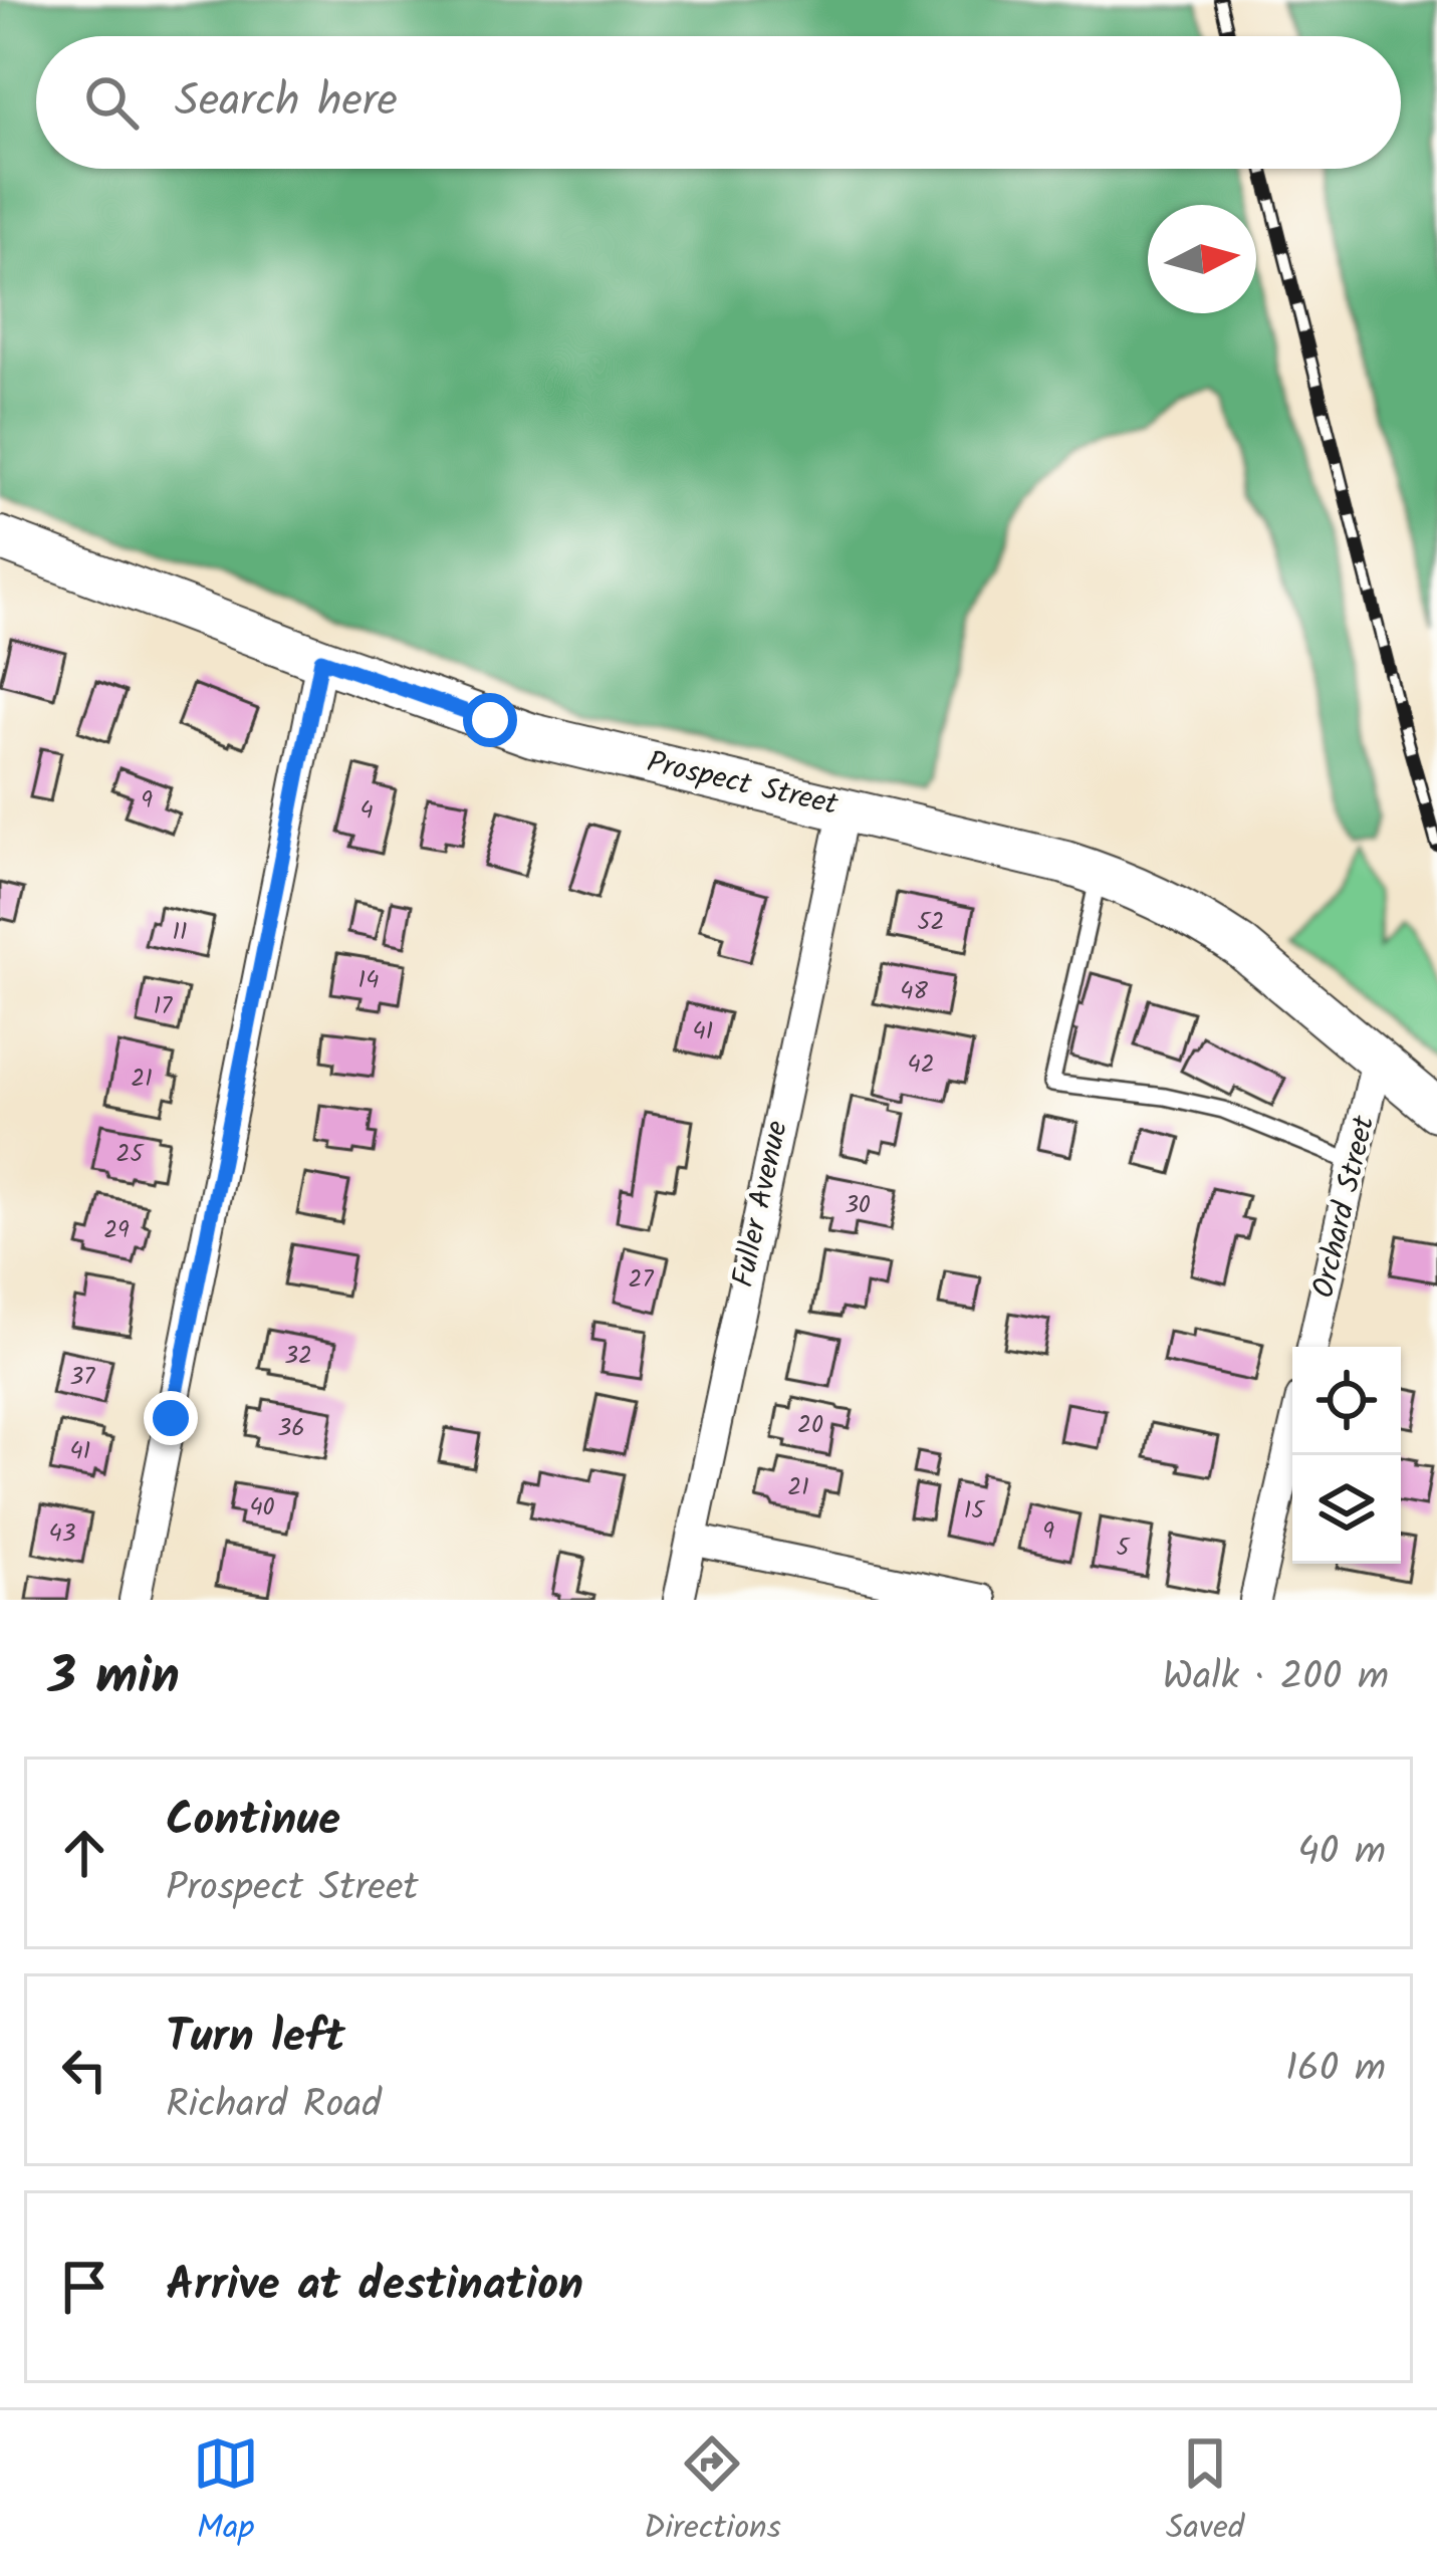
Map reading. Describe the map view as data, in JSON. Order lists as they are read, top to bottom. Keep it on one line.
{"streets":{"main road":["Prospect Street"],"street":["Fuller Avenue","Orchard Street"]},"crossings":[["Prospect Street","Fuller Avenue"],["Prospect Street","Orchard Street"]],"house_numbers":["9","4","52","11","14","48","17","41","42","21","25","30","29","27","32","37","20","36","41","21","40","15","9","43","5"],"north":"right","page":{"search":"Search here","heading":["3 min","Walk · 200 m"],"list":[["Continue","Prospect Street","40 m"],["Turn left","Richard Road","160 m"],"Arrive at destination"],"nav":["Map","Directions","Saved"]}}
